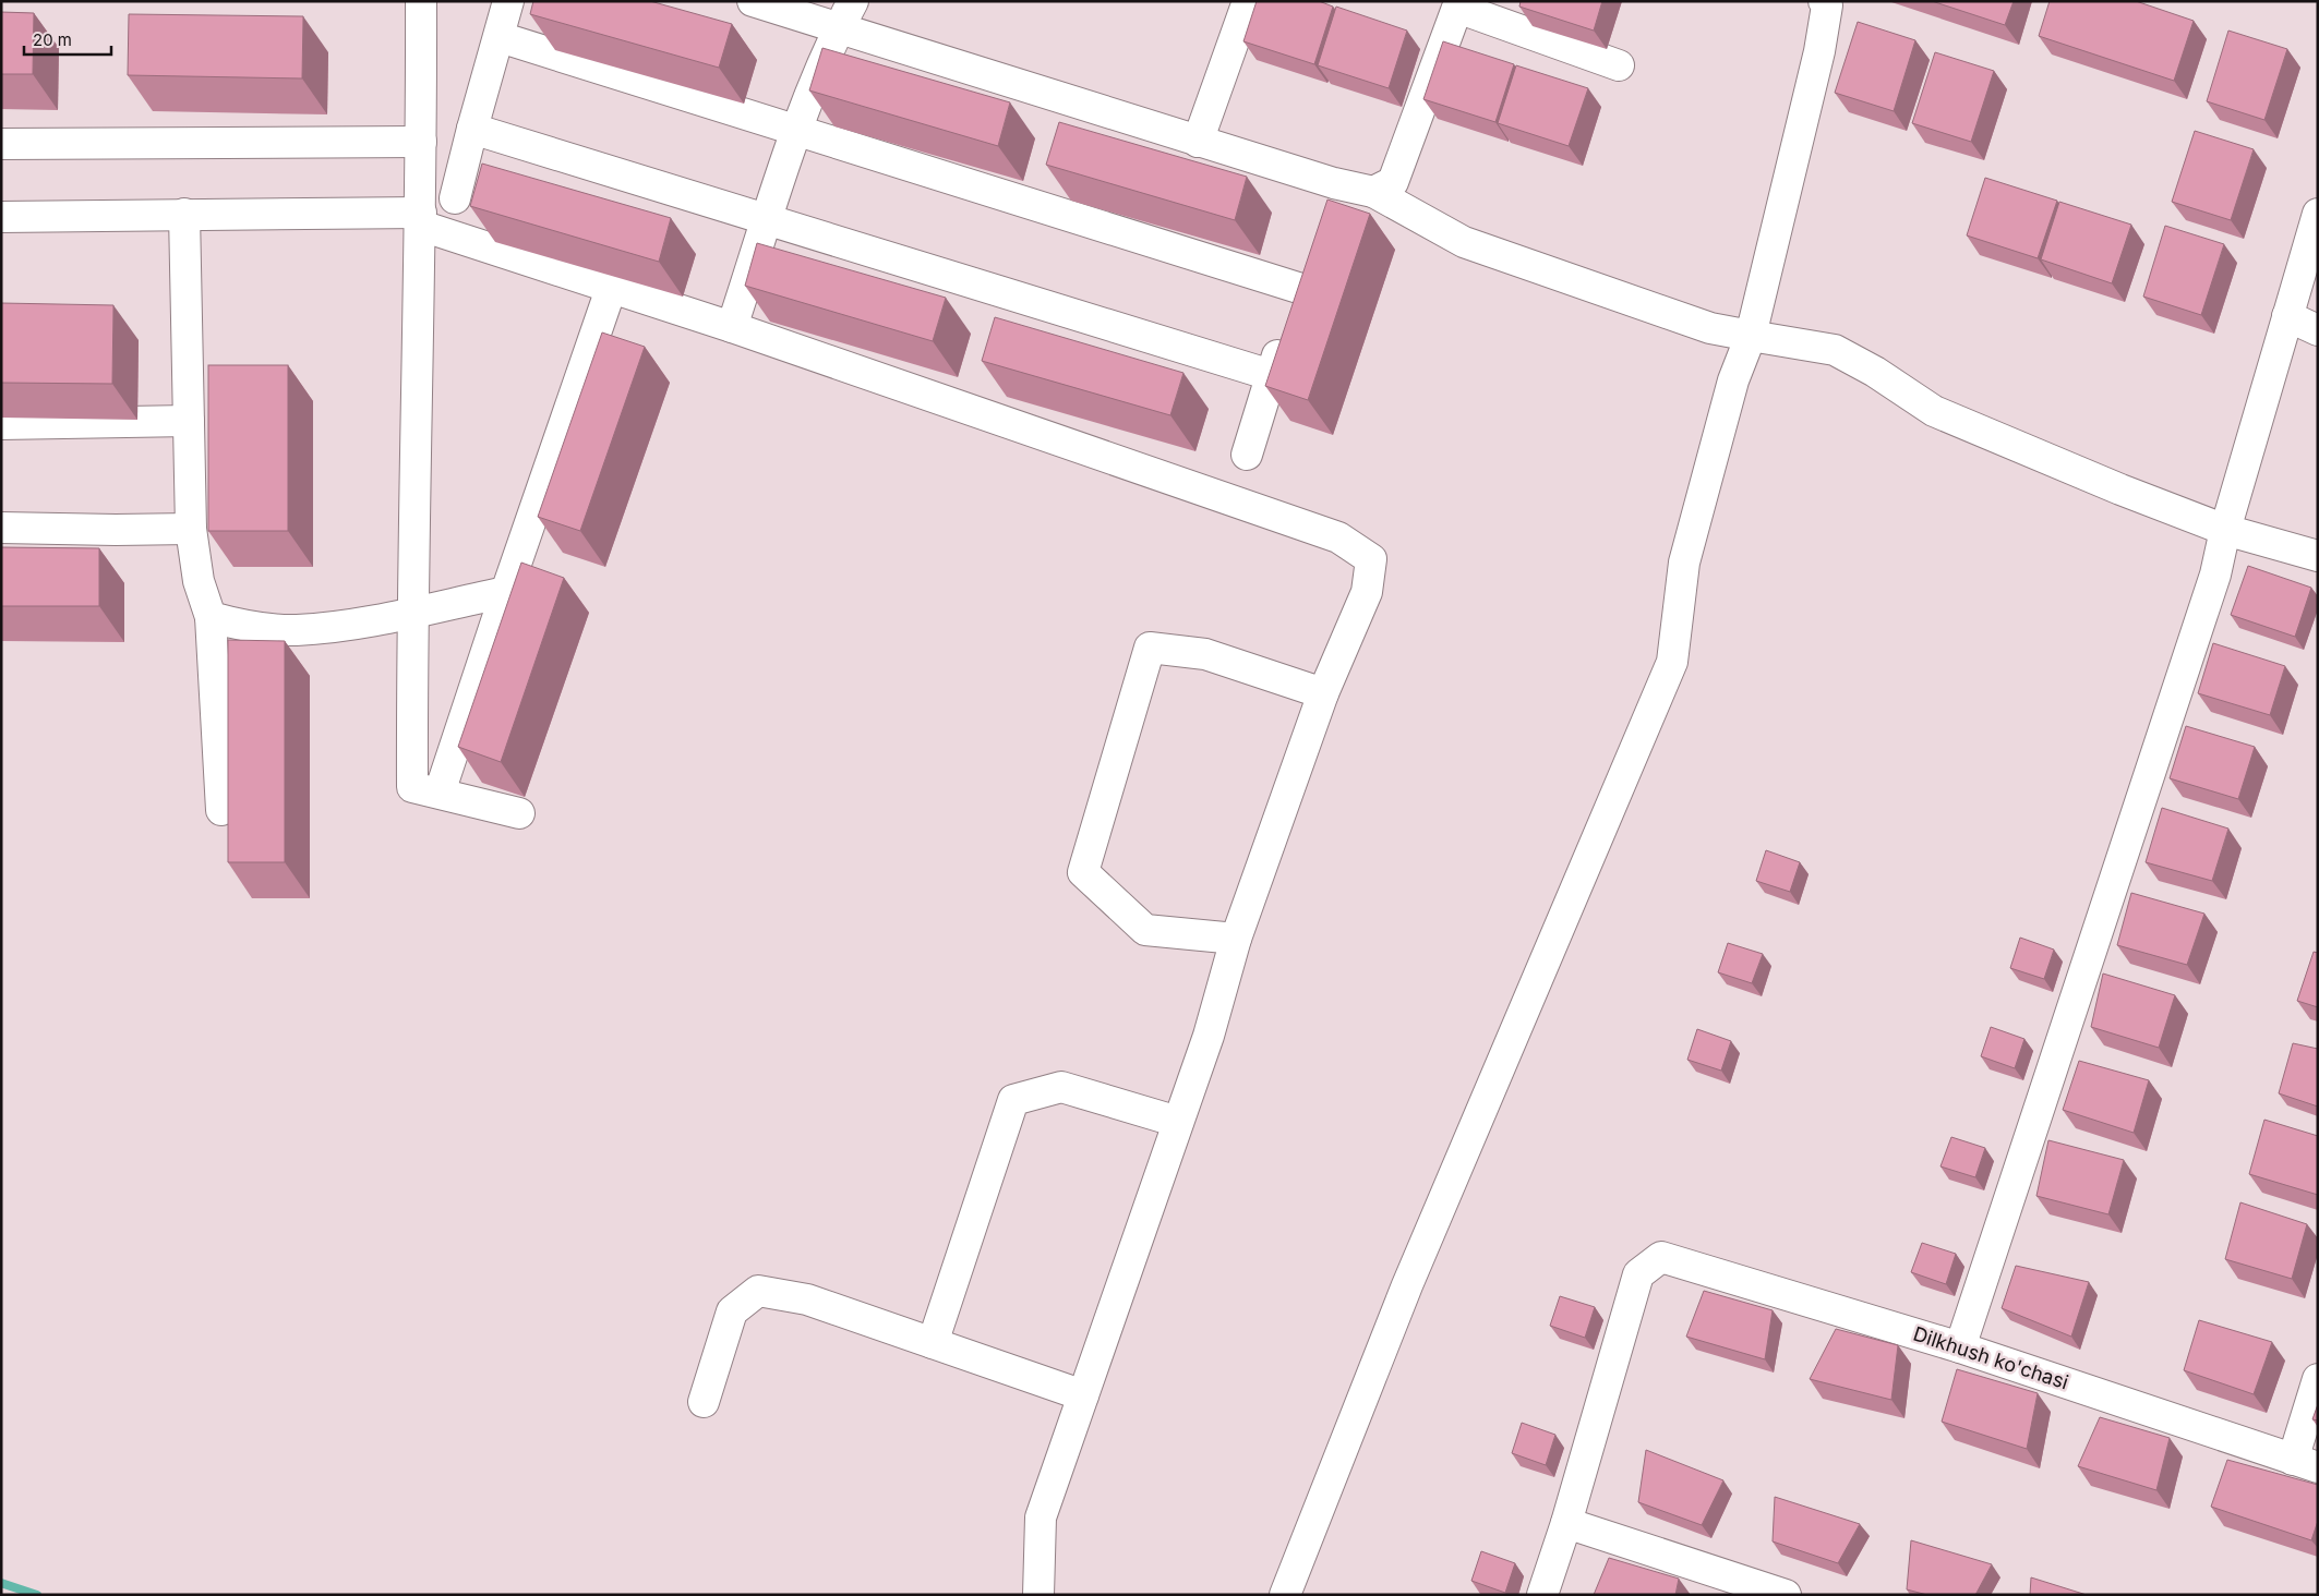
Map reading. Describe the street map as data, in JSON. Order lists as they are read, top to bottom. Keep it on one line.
{"streets":{"street":["Dilkhush ko'chasi"]},"scale_bar":"20 m"}
